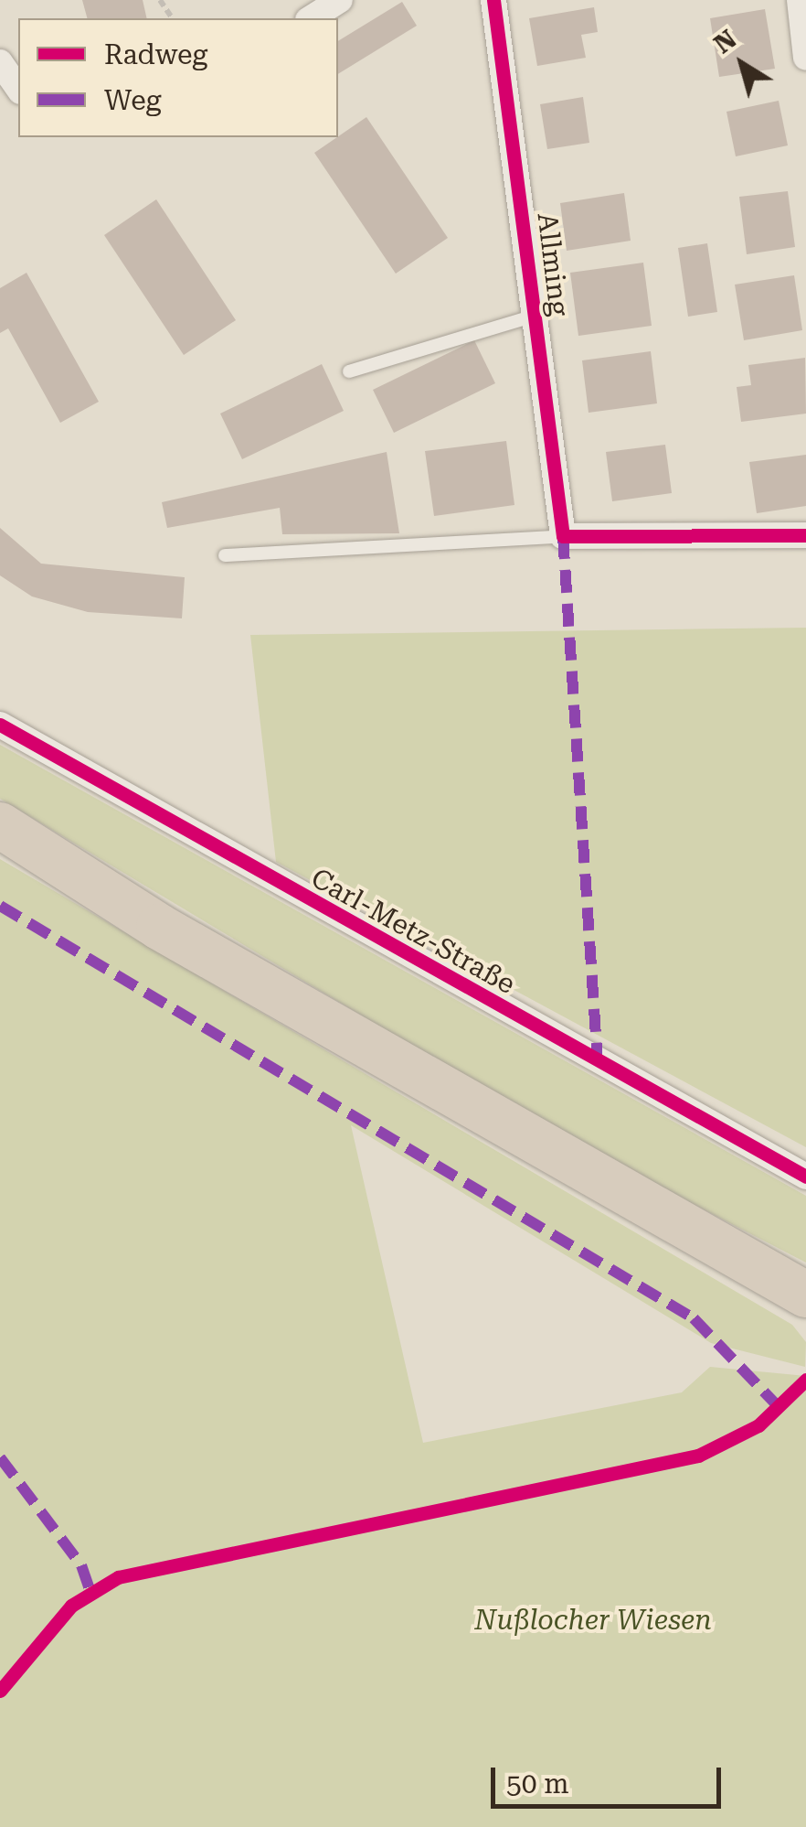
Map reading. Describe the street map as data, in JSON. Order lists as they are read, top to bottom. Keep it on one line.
{"streets":{"street":["Allming","Carl-Metz-Straße"]},"parks":["Nußlocher Wiesen"],"legend":["Radweg","Weg"],"scale_bar":"50 m","north":"top left"}
